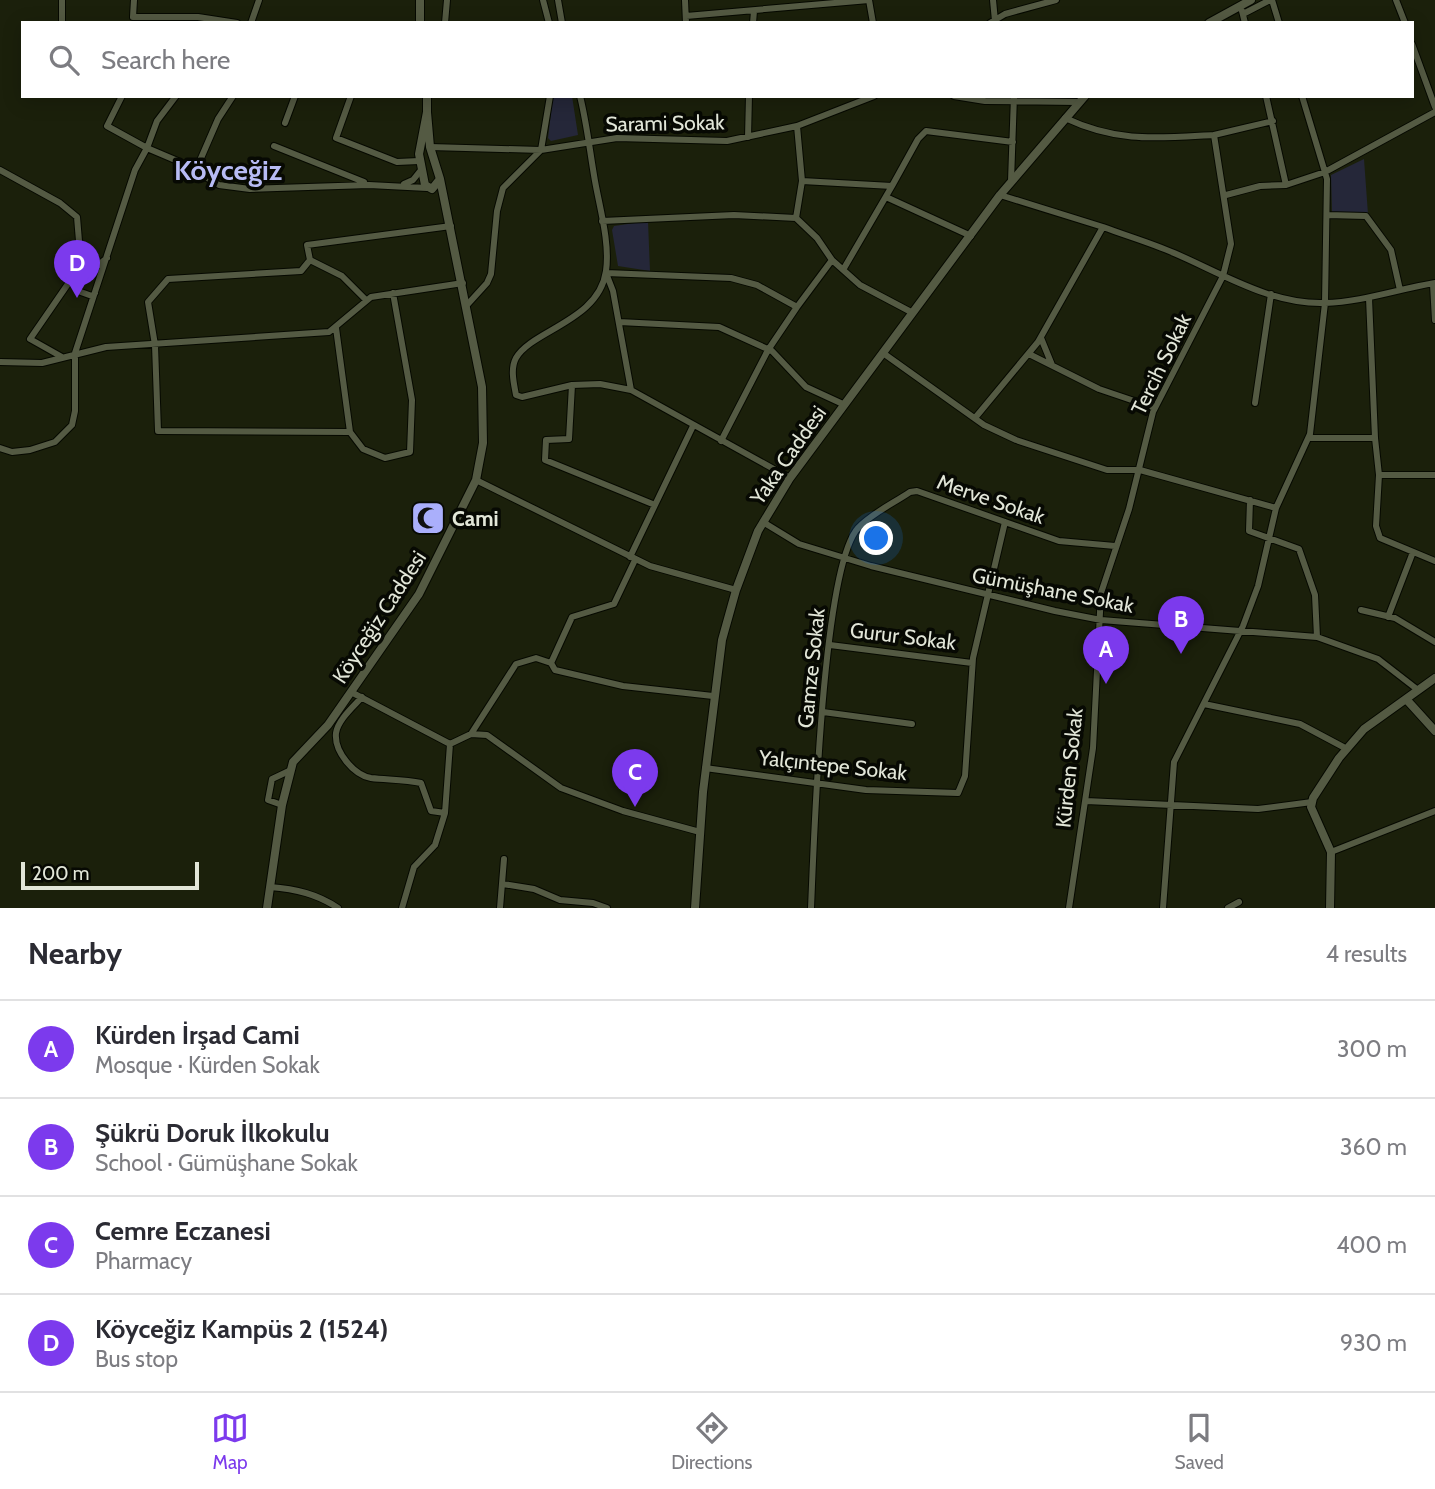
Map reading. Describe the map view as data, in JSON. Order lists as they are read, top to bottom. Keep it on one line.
{"streets":{"street":["Sarami Sokak","Tercih Sokak","Yaka Caddesi","Merve Sokak","Gümüşhane Sokak","Köyceğiz Caddesi","Gurur Sokak","Gamze Sokak","Yalçıntepe Sokak","Kürden Sokak"]},"crossings":[["Sarami Sokak","Köyceğiz Caddesi"],["Tercih Sokak","Kürden Sokak"],["Yaka Caddesi","Gümüşhane Sokak"],["Yaka Caddesi","Yalçıntepe Sokak"],["Merve Sokak","Gümüşhane Sokak"],["Merve Sokak","Gamze Sokak"],["Merve Sokak","Kürden Sokak"],["Gümüşhane Sokak","Gamze Sokak"],["Gümüşhane Sokak","Kürden Sokak"],["Gurur Sokak","Gamze Sokak"],["Gurur Sokak","Yalçıntepe Sokak"],["Gamze Sokak","Yalçıntepe Sokak"]],"districts":["Köyceğiz"],"places":{"mosque":["Cami"]},"scale_bar":"200 m","page":{"search":"Search here","pins":["D","B","A","C"],"scale":"200 m","heading":["Nearby","4 results"],"list":[{"mark":"A","name":"Kürden İrşad Cami","note":"Mosque · Kürden Sokak","value":"300 m"},{"mark":"B","name":"Şükrü Doruk İlkokulu","note":"School · Gümüşhane Sokak","value":"360 m"},{"mark":"C","name":"Cemre Eczanesi","note":"Pharmacy","value":"400 m"},{"mark":"D","name":"Köyceğiz Kampüs 2 (1524)","note":"Bus stop","value":"930 m"}],"nav":["Map","Directions","Saved"]}}
